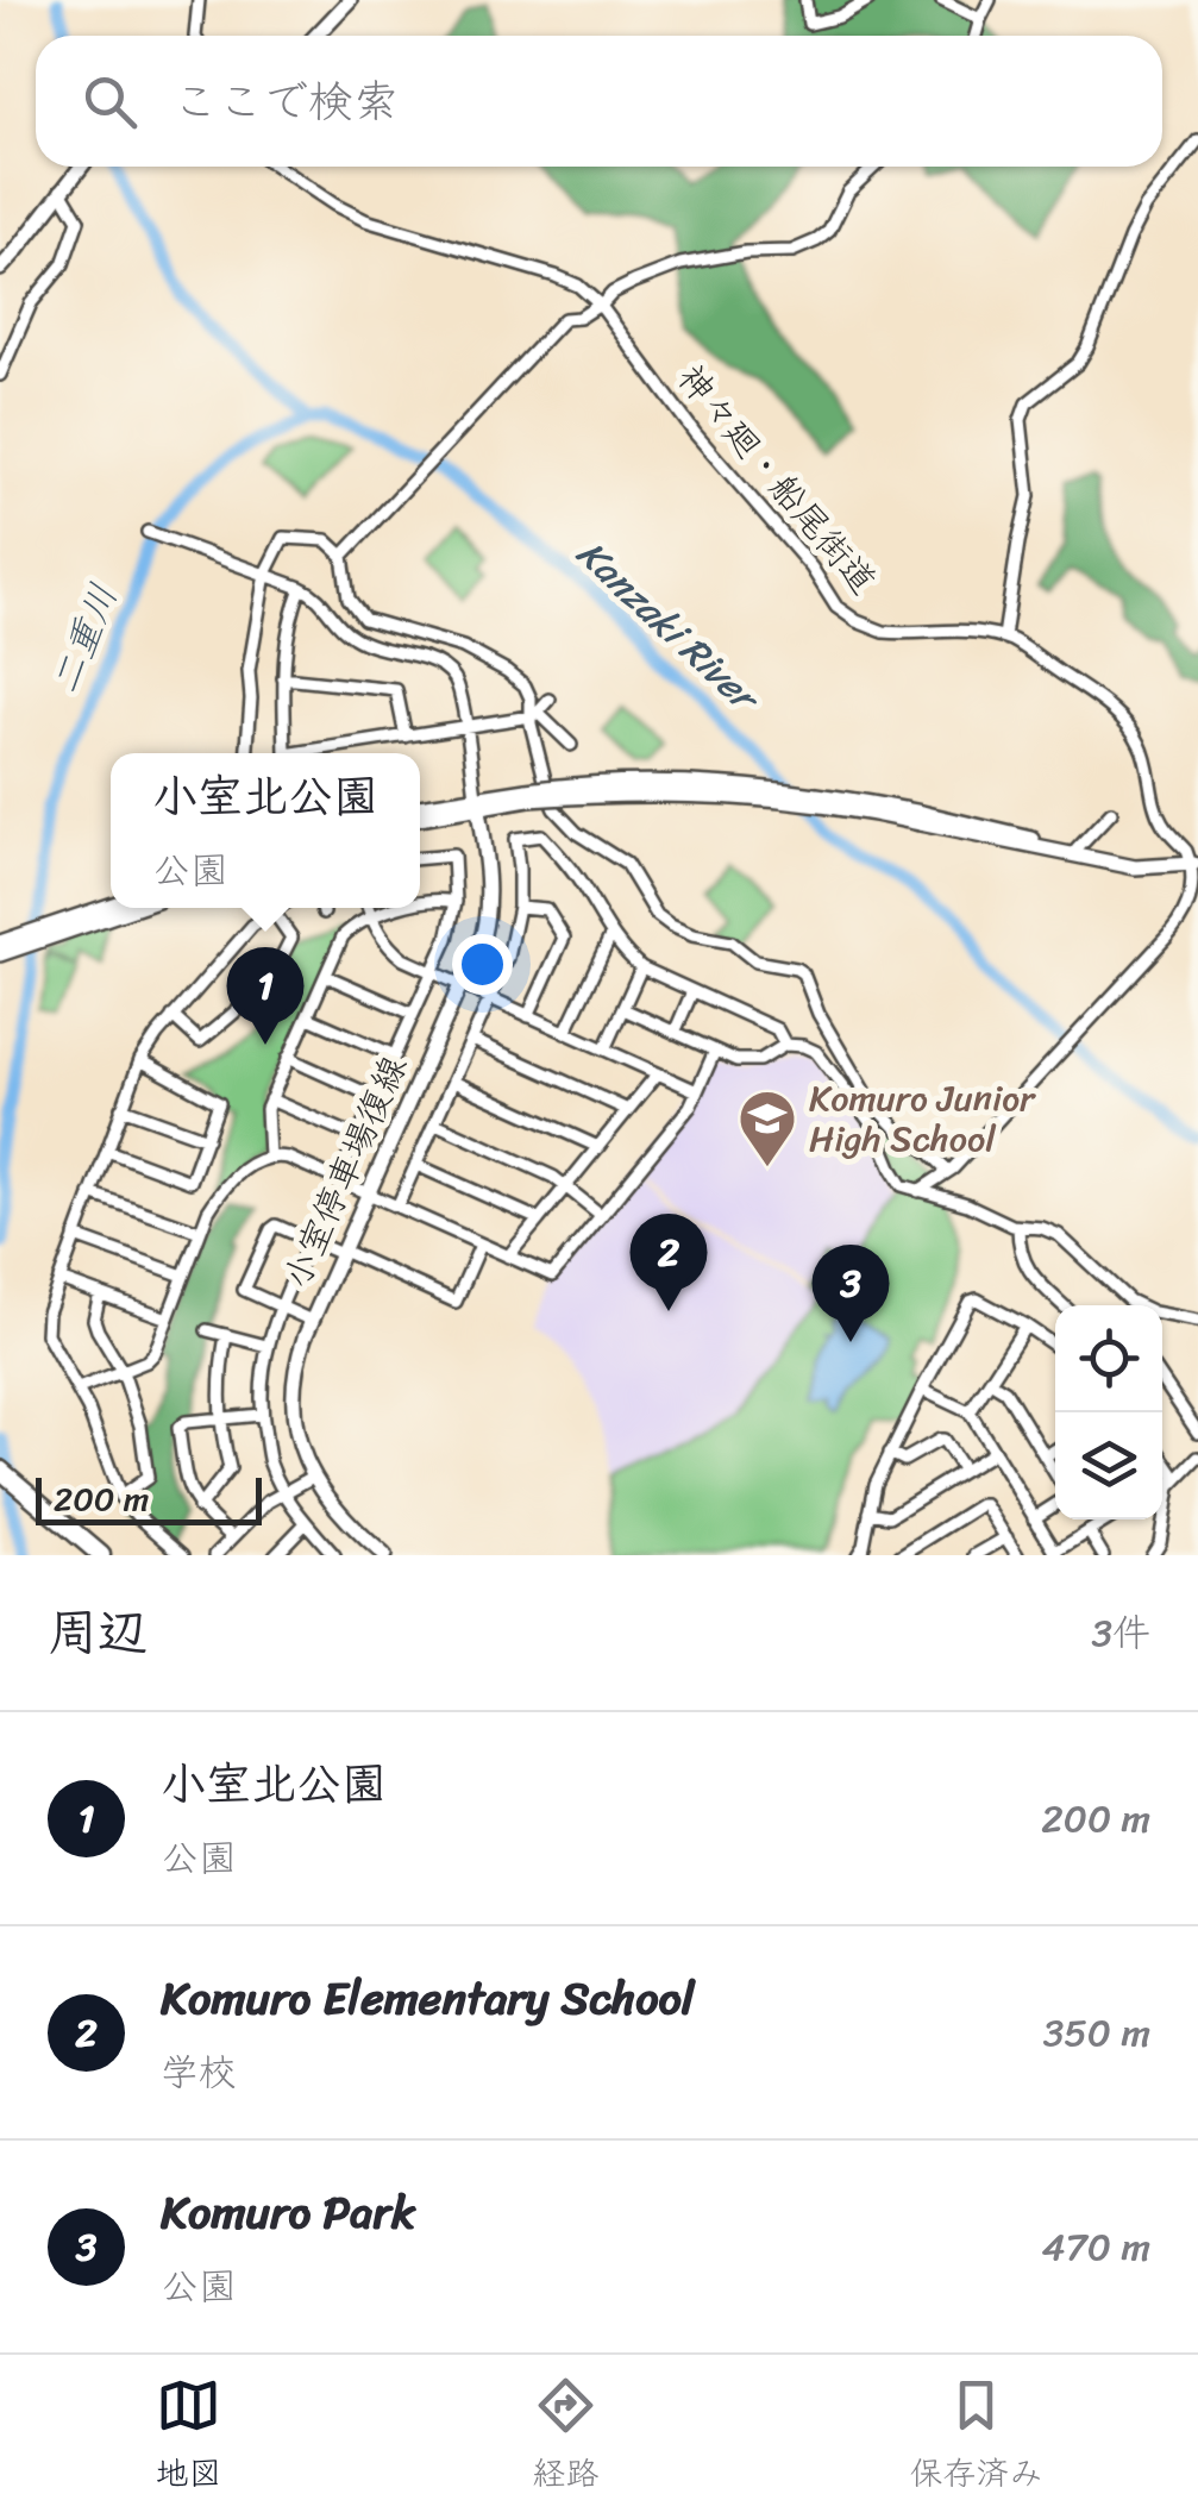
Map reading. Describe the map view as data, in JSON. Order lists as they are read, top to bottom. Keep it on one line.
{"streets":{"main road":["小室停車場復線"],"street":["神々廻・船尾街道"]},"water":["Kanzaki River","二重川"],"places":{"school or university":["Komuro Junior High School"]},"scale_bar":"200 m","page":{"search":"ここで検索","popup":["小室北公園","公園"],"pins":["1","2","3"],"scale":"200 m","heading":["周辺","3件"],"list":[{"mark":"1","name":"小室北公園","note":"公園","value":"200 m"},{"mark":"2","name":"Komuro Elementary School","note":"学校","value":"350 m"},{"mark":"3","name":"Komuro Park","note":"公園","value":"470 m"}],"nav":["地図","経路","保存済み"]}}
